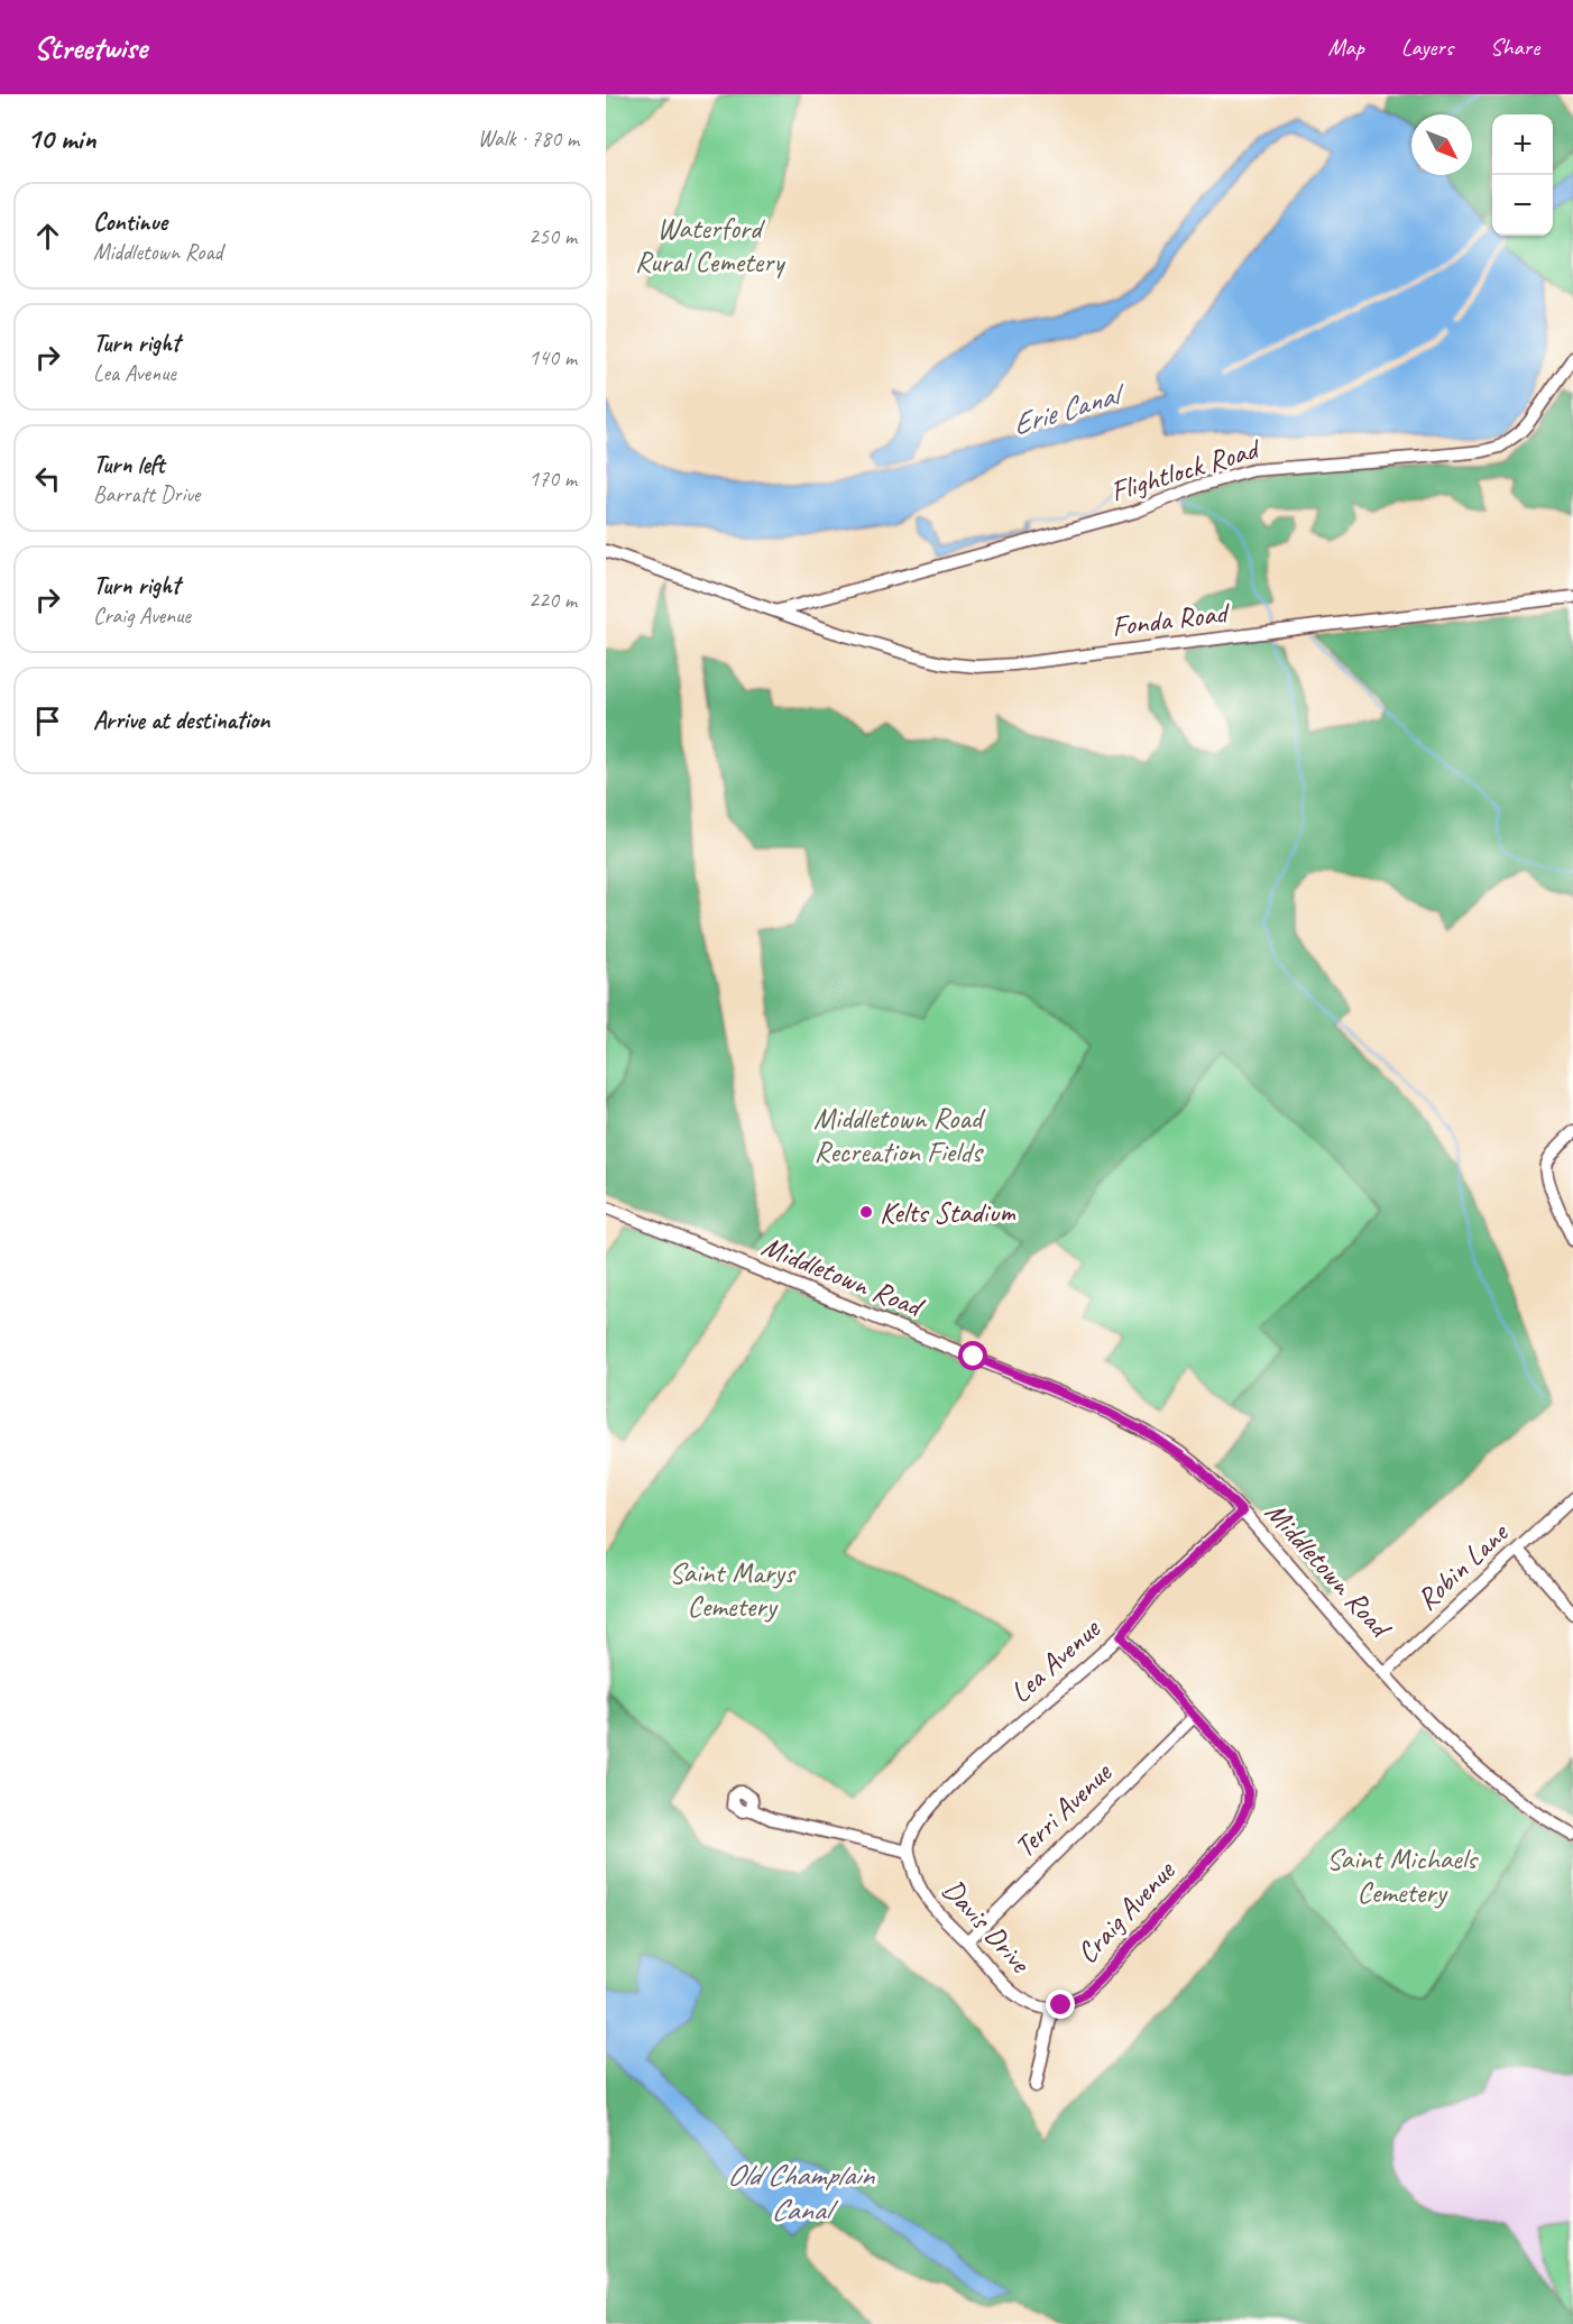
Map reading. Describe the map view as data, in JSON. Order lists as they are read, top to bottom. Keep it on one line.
{"streets":{"street":["Flightlock Road","Fonda Road","Middletown Road","Robin Lane","Lea Avenue","Terri Avenue","Craig Avenue","Davis Drive"]},"crossings":[["Flightlock Road","Fonda Road"],["Middletown Road","Robin Lane"],["Middletown Road","Lea Avenue"],["Lea Avenue","Davis Drive"],["Terri Avenue","Craig Avenue"],["Terri Avenue","Davis Drive"],["Craig Avenue","Davis Drive"]],"water":["Erie Canal","Old Champlain Canal"],"parks":["Waterford Rural Cemetery","Middletown Road Recreation Fields","Saint Marys Cemetery","Saint Michaels Cemetery"],"places":["Kelts Stadium"],"north":"bottom right","page":{"header":"Streetwise","nav":["Map","Layers","Share"],"heading":["10 min","Walk · 780 m"],"map_buttons":["+","−"],"list":[["Continue","Middletown Road","250 m"],["Turn right","Lea Avenue","140 m"],["Turn left","Barratt Drive","170 m"],["Turn right","Craig Avenue","220 m"],"Arrive at destination"]}}
